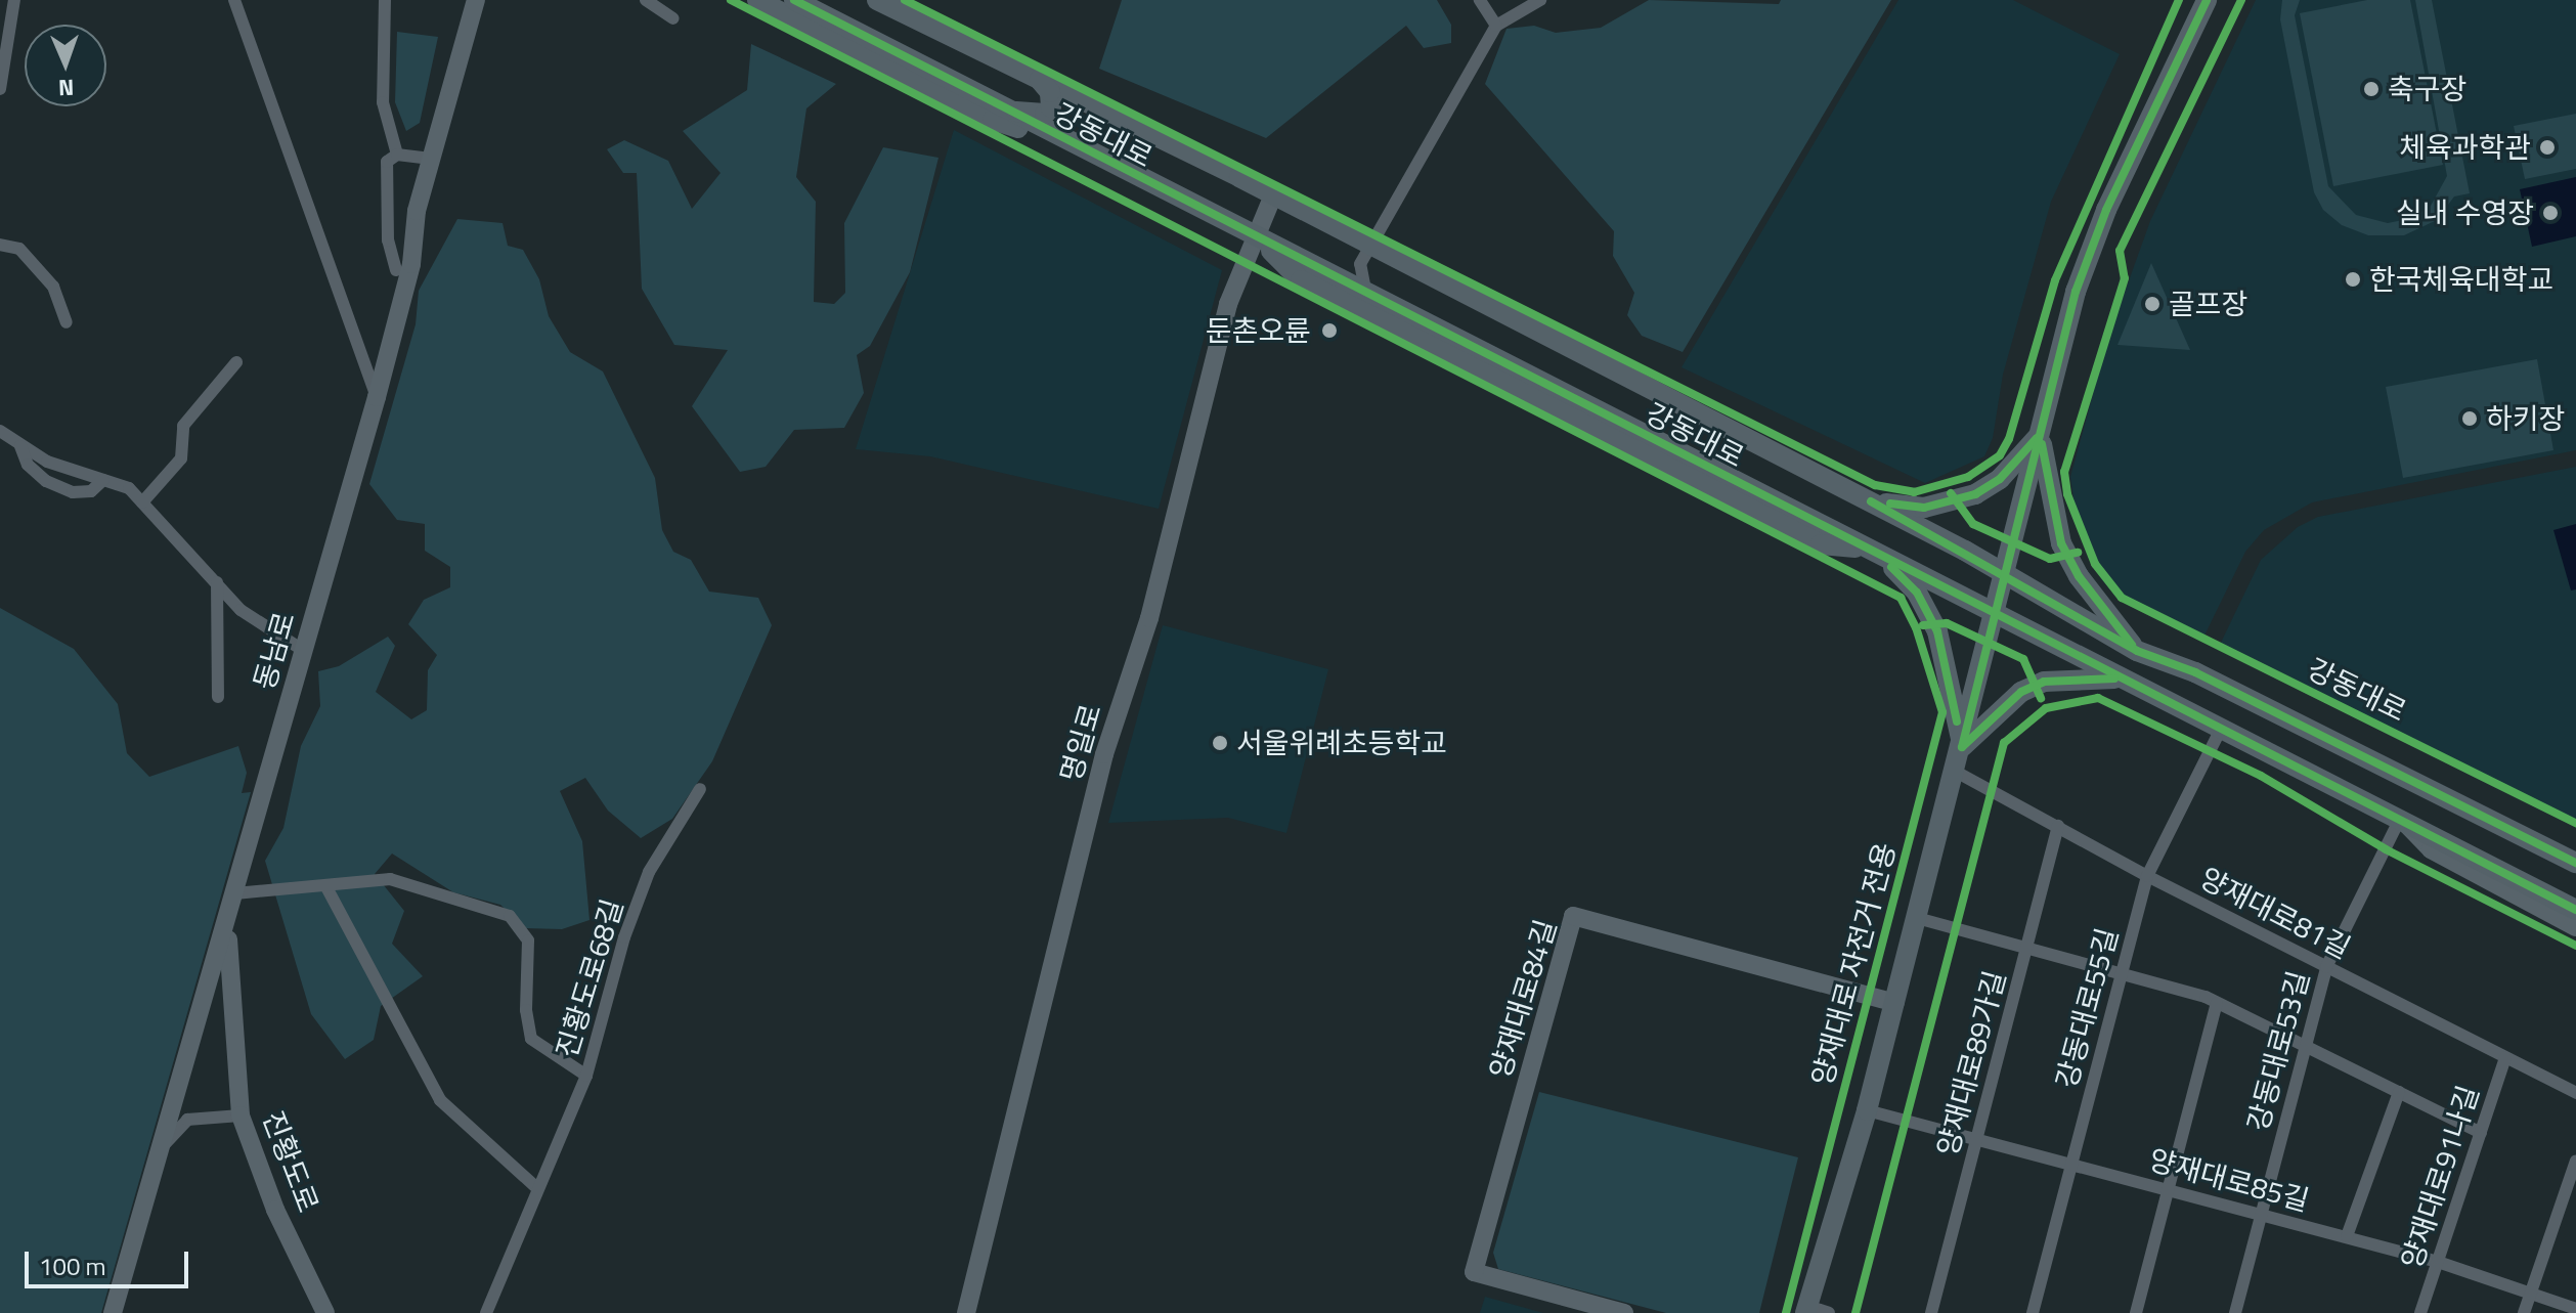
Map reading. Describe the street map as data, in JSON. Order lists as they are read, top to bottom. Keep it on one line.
{"streets":{"main road":["강동대로","동남로","명일로","양재대로84길","진황도로"],"street":["양재대로81길","진황도로68길","강동대로55길","강동대로53길","양재대로89가길","양재대로91나길","양재대로85길"],"cycle path":["양재대로 자전거 전용"]},"crossings":[["강동대로","명일로"],["강동대로","강동대로55길"],["강동대로","강동대로53길"],["동남로","진황도로"],["양재대로81길","강동대로55길"],["양재대로81길","강동대로53길"],["양재대로81길","양재대로89가길"],["양재대로81길","양재대로91나길"],["강동대로55길","양재대로85길"],["강동대로53길","양재대로85길"],["양재대로89가길","양재대로85길"],["양재대로91나길","양재대로85길"]],"places":["축구장","체육과학관","실내 수영장","한국체육대학교","골프장","둔촌오륜","하키장","서울위례초등학교"],"scale_bar":"100 m","north":"bottom"}
